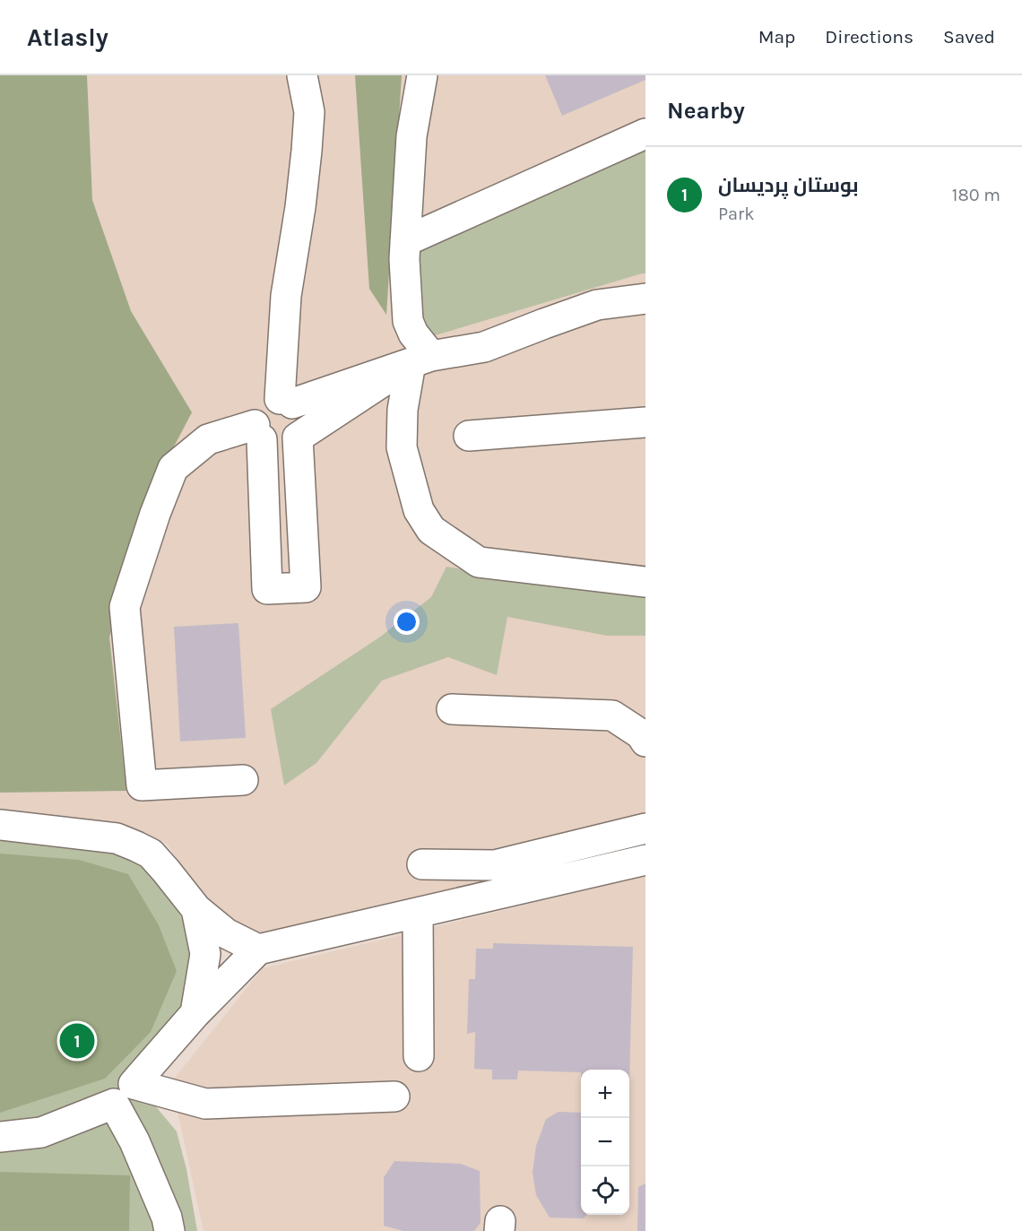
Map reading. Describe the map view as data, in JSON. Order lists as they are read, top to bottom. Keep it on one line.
{"page":{"header":"Atlasly","nav":["Map","Directions","Saved"],"heading":"Nearby","list":[{"mark":"1","name":"بوستان پردیسان","note":"Park","value":"180 m"}],"pins":"1","map_buttons":["+","−"]}}
